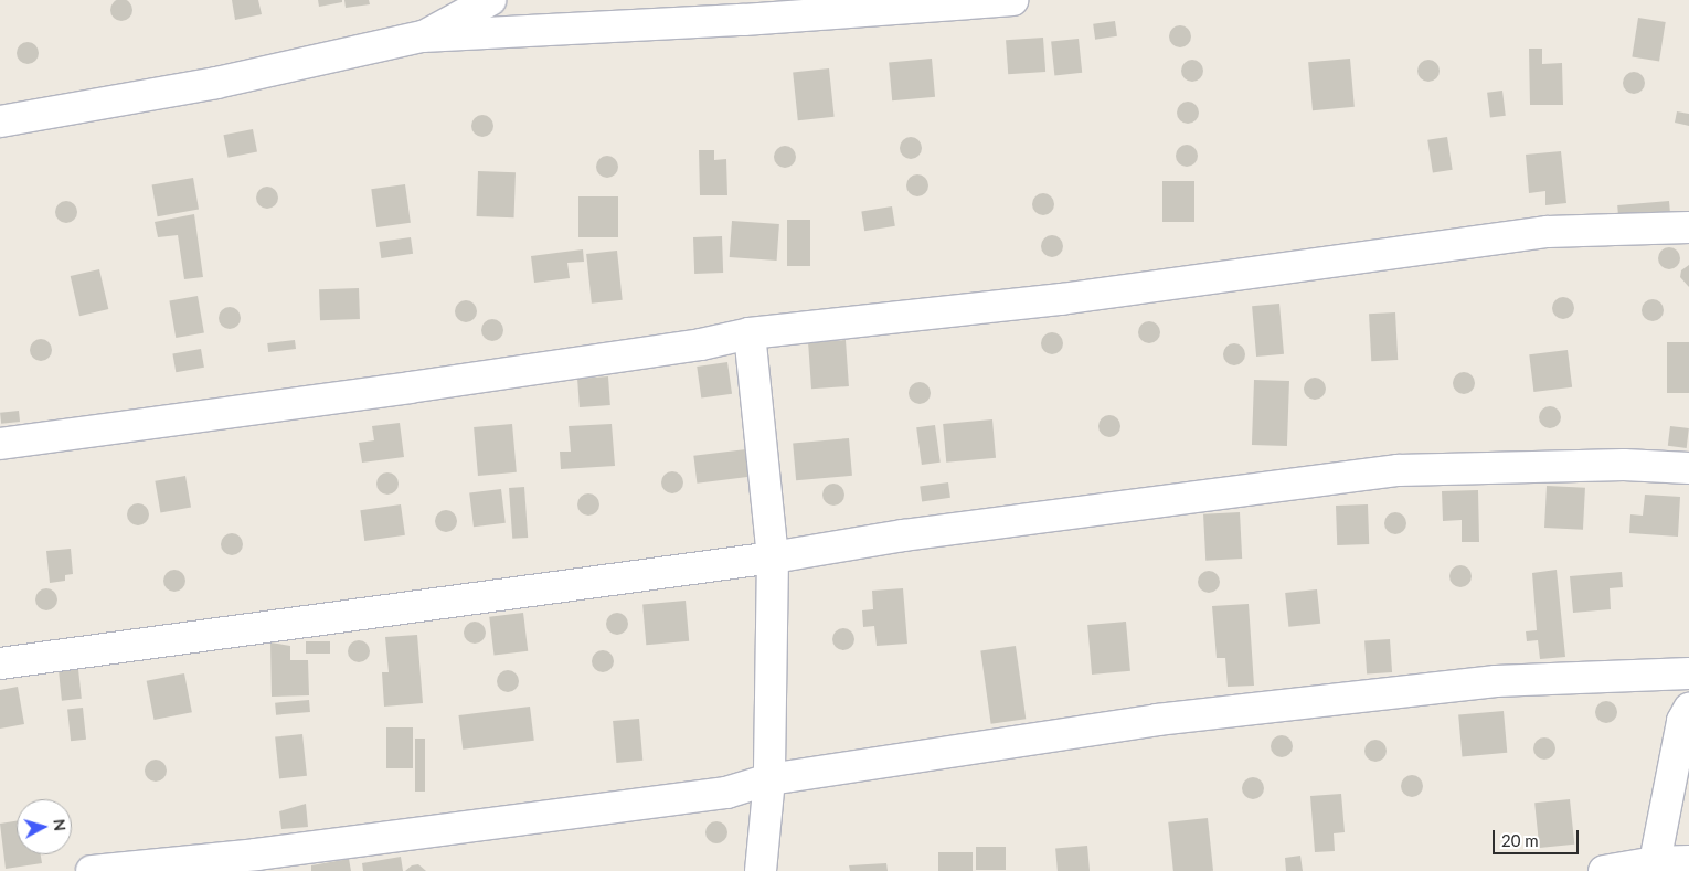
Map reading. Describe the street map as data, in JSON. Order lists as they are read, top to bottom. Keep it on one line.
{"scale_bar":"20 m","north":"right"}
